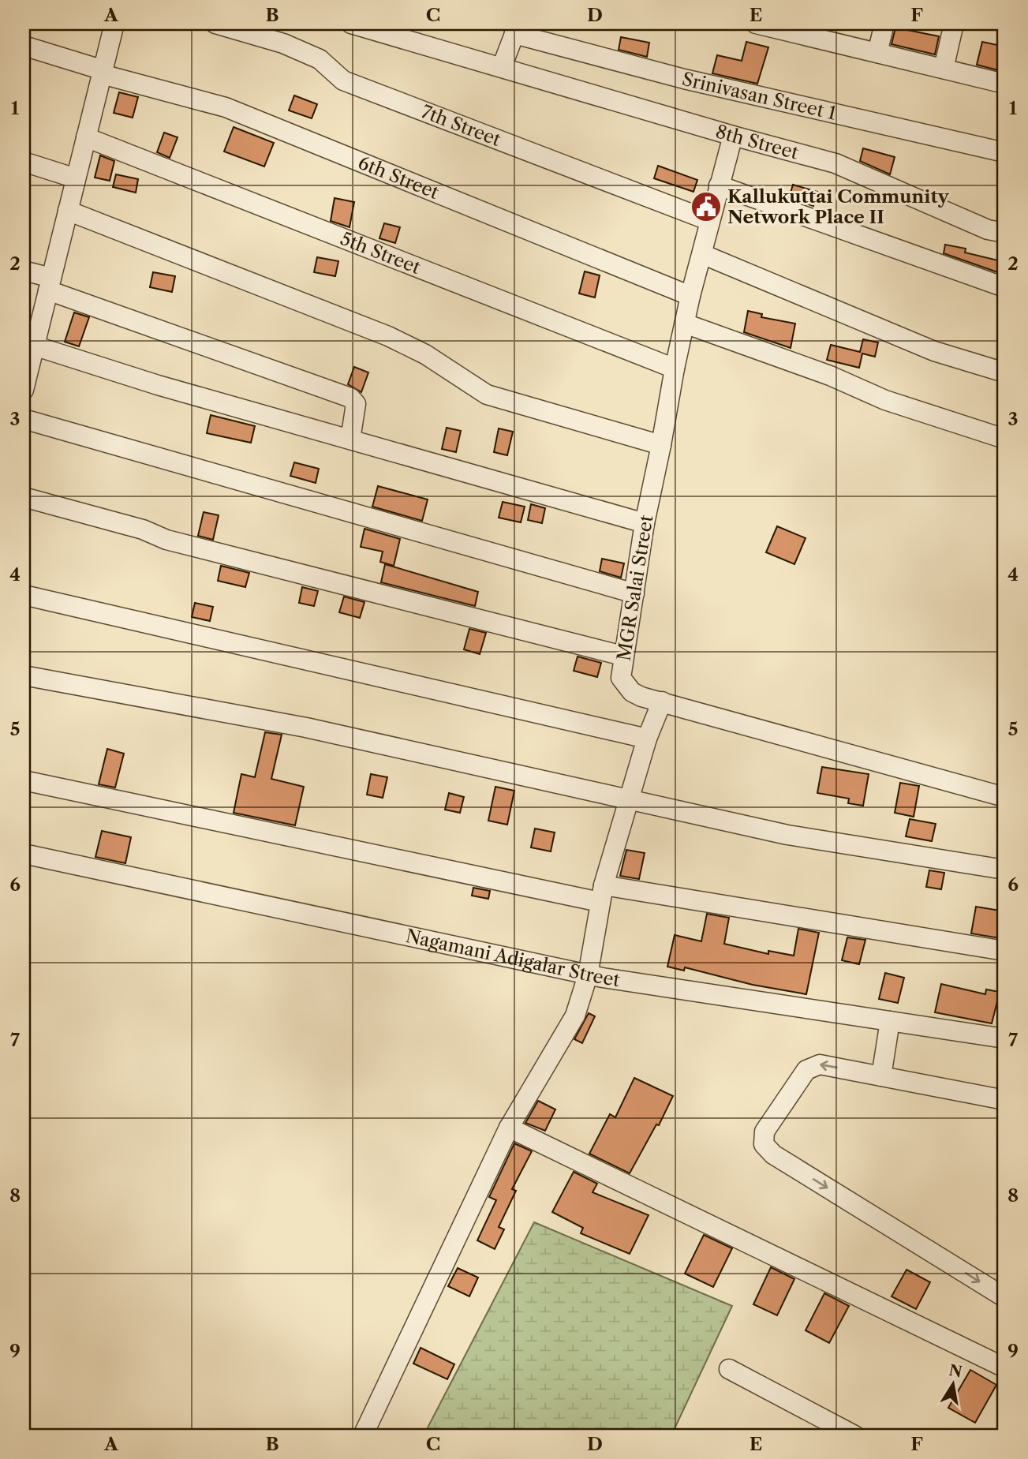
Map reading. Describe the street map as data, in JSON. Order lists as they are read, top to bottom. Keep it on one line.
{"streets":{"street":["Srinivasan Street 1","7th Street","8th Street","6th Street","5th Street","MGR Salai Street","Nagamani Adigalar Street"]},"crossings":[["7th Street","MGR Salai Street"],["8th Street","MGR Salai Street"],["6th Street","MGR Salai Street"],["5th Street","MGR Salai Street"]],"places":{"public building":["Kallukuttai Community Network Place II"]},"north":"top","grid":{"columns":["A","B","C","D","E","F"],"rows":["1","2","3","4","5","6","7","8","9"]}}
